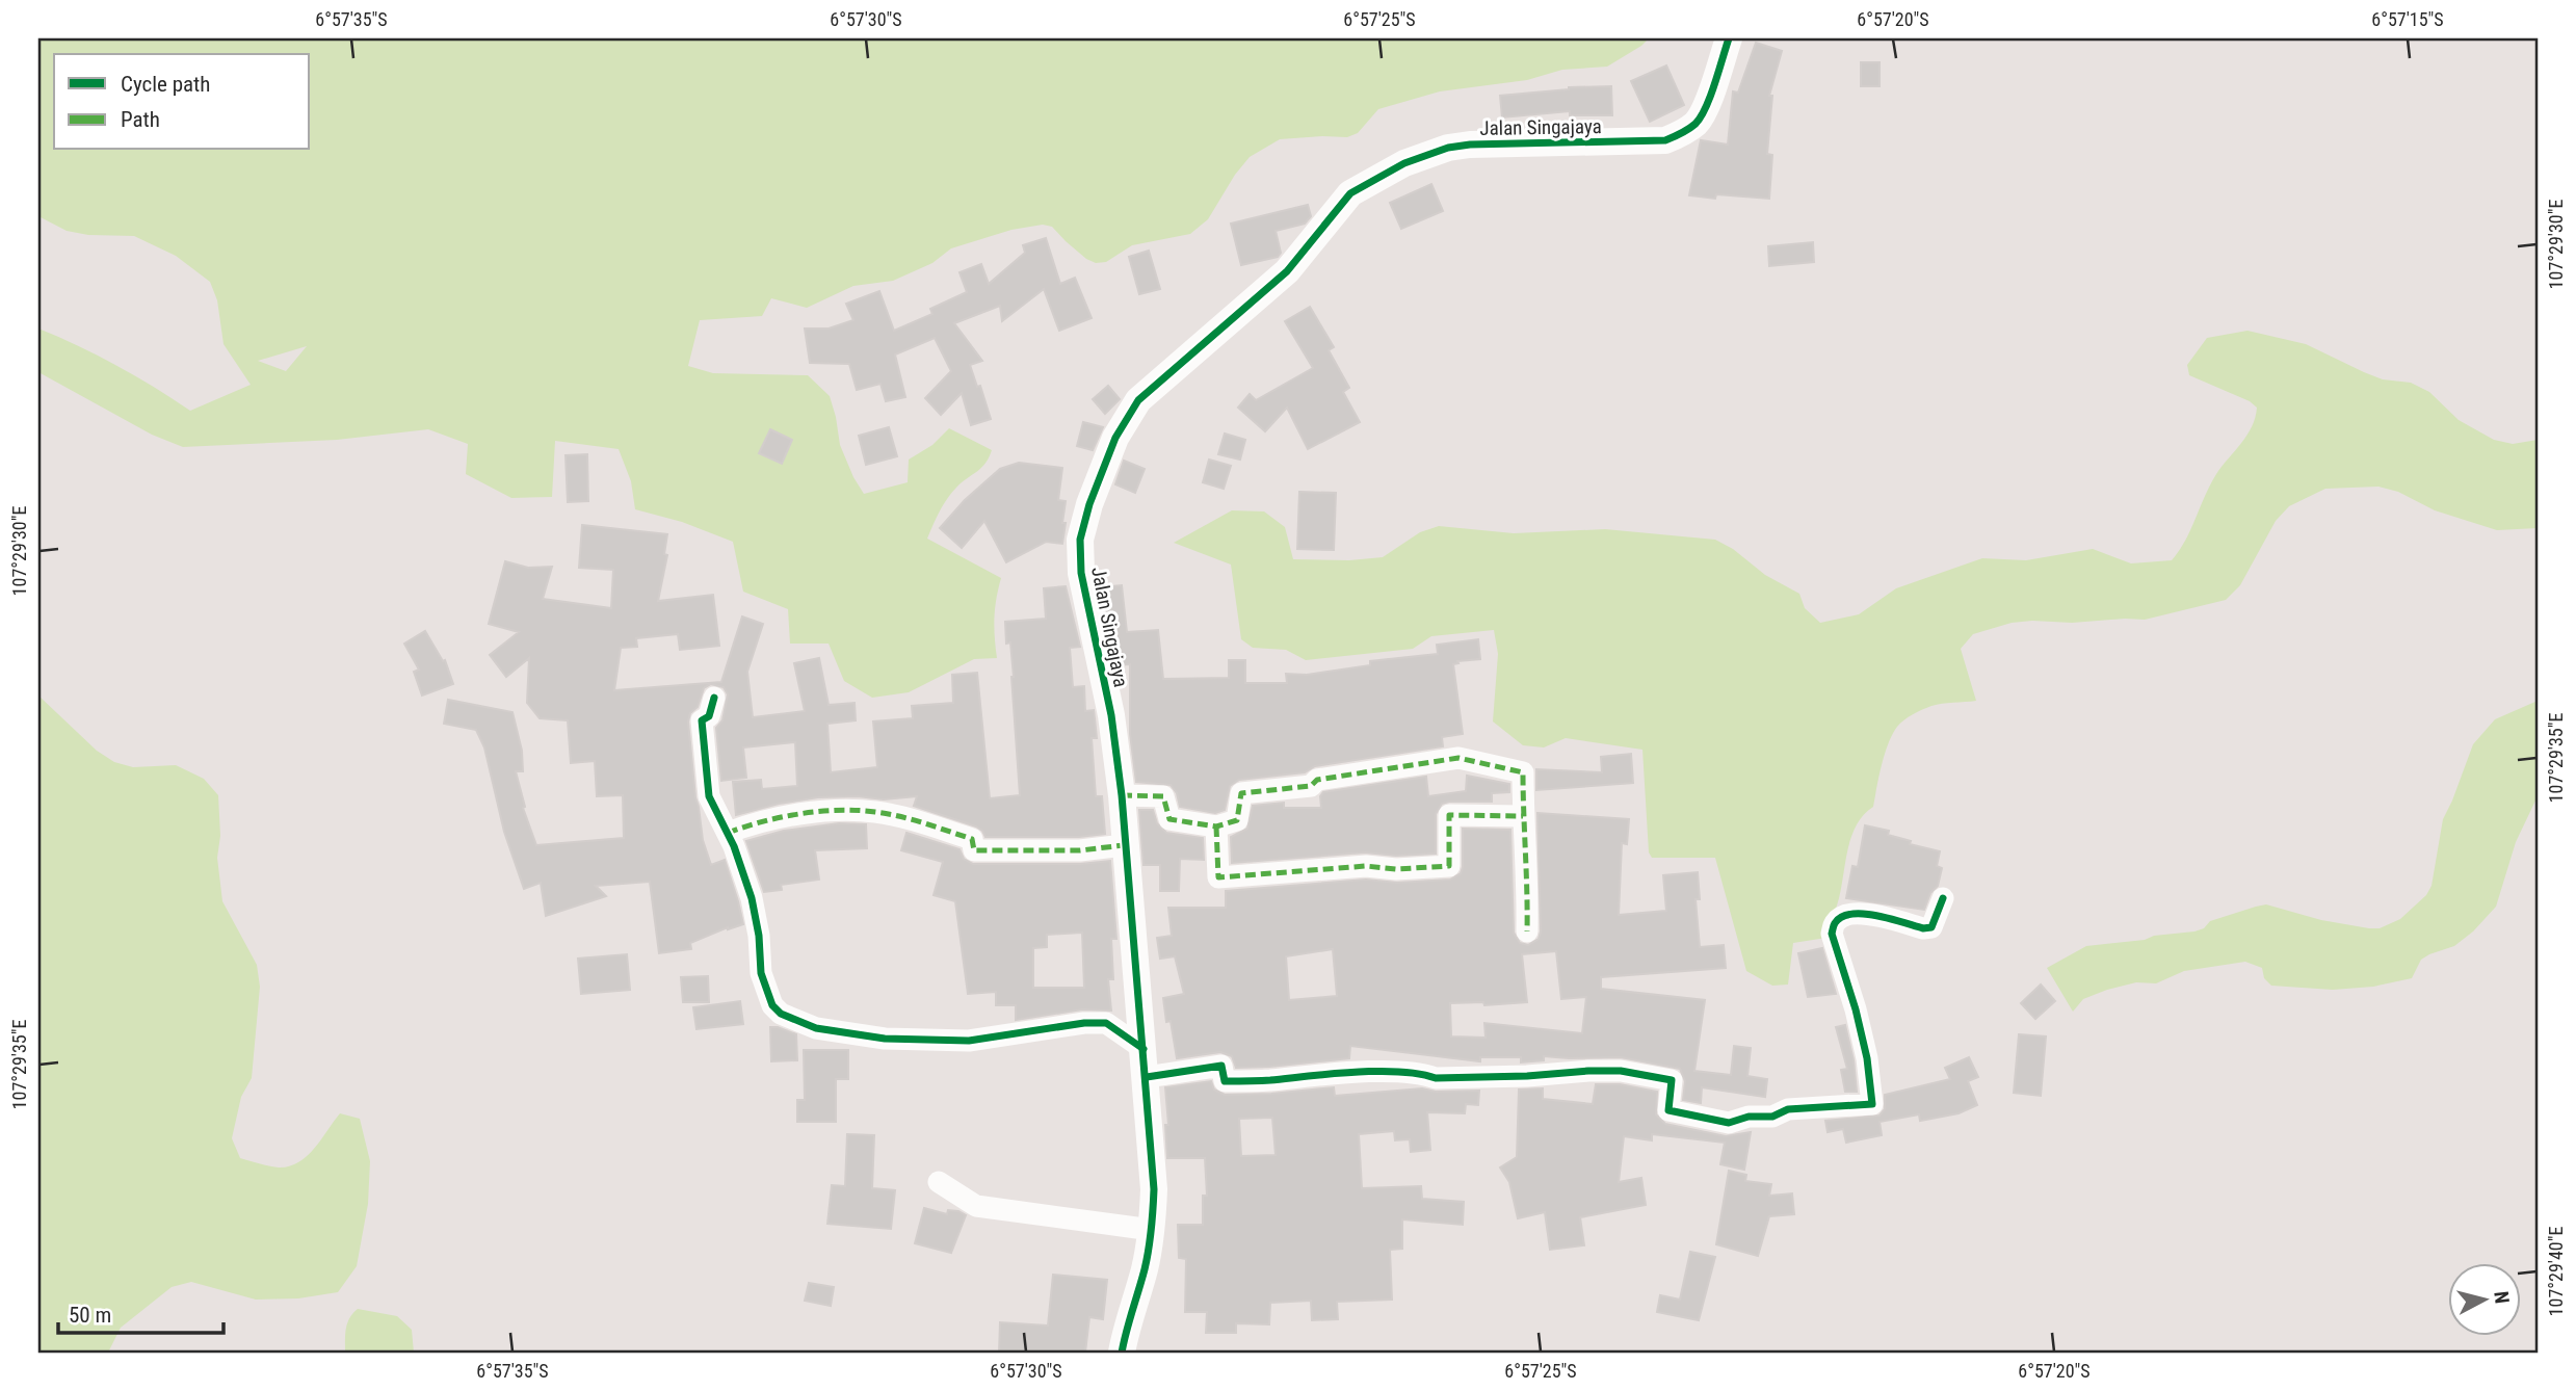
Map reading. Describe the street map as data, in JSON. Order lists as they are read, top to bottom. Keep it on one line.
{"streets":{"street":["Jalan Singajaya"]},"legend":["Cycle path","Path"],"scale_bar":"50 m","north":"right","coordinates":["6°57'35\"S","6°57'30\"S","6°57'25\"S","6°57'20\"S","6°57'15\"S","107°29'30\"E","107°29'35\"E","107°29'40\"E"]}
